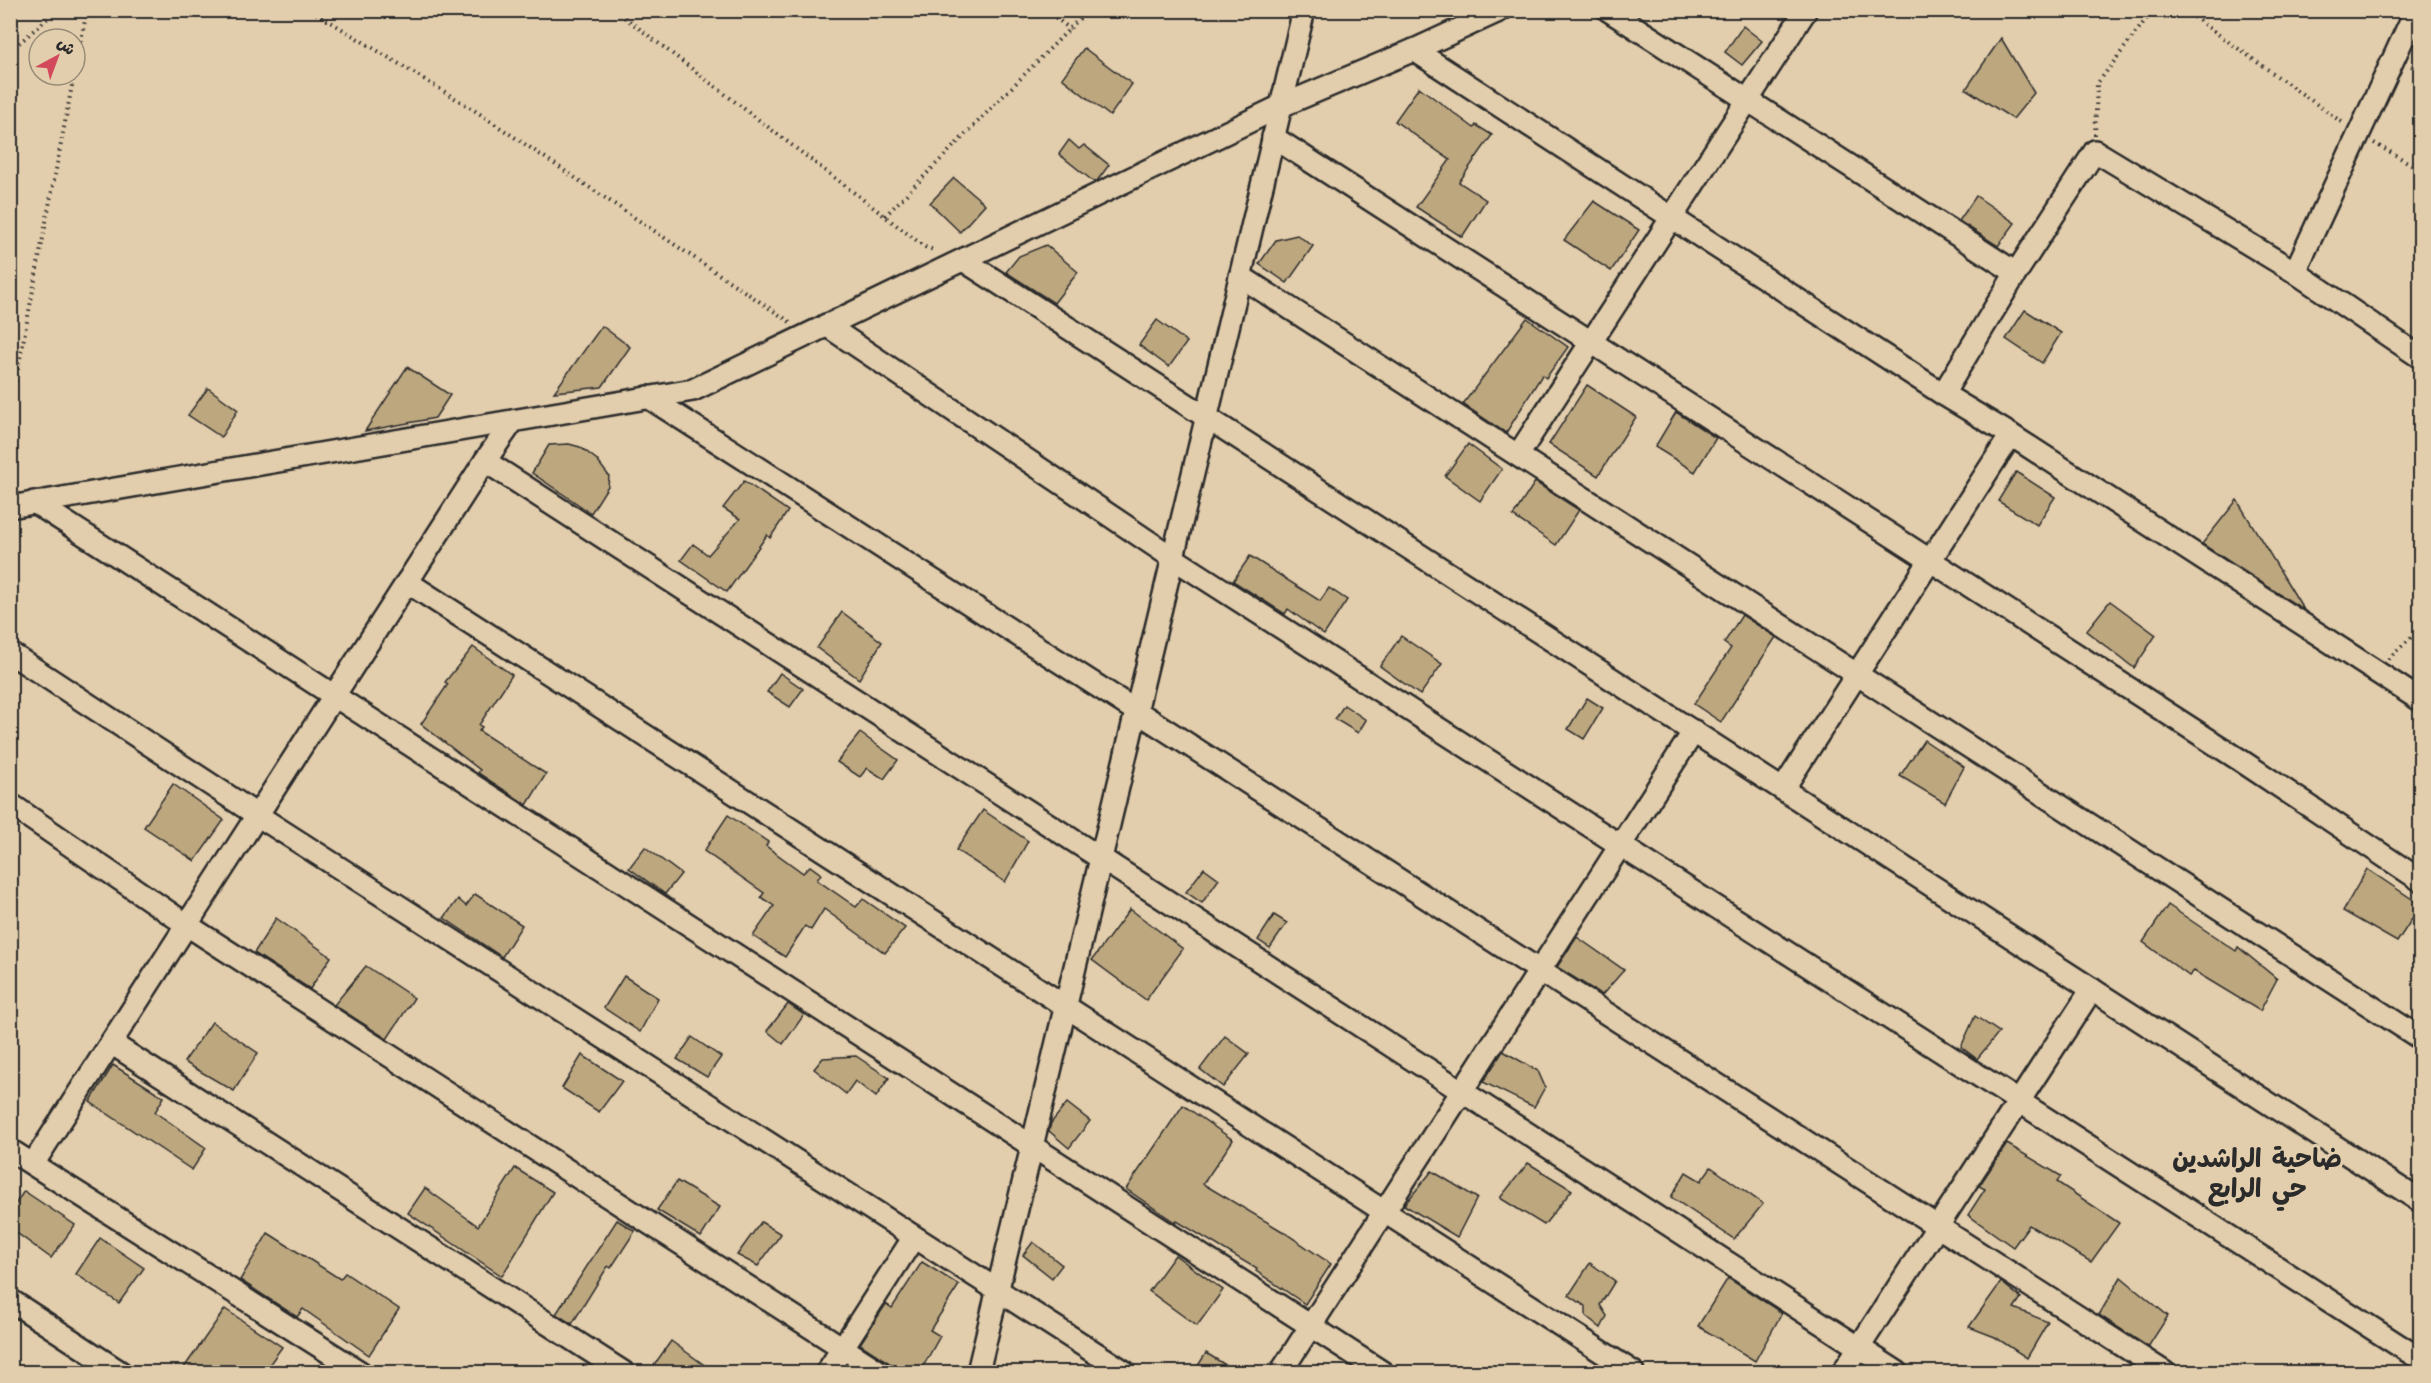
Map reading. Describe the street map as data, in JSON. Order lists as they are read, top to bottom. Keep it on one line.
{"districts":["ضاحية الراشدين حي الرابع"],"north":"top right"}
